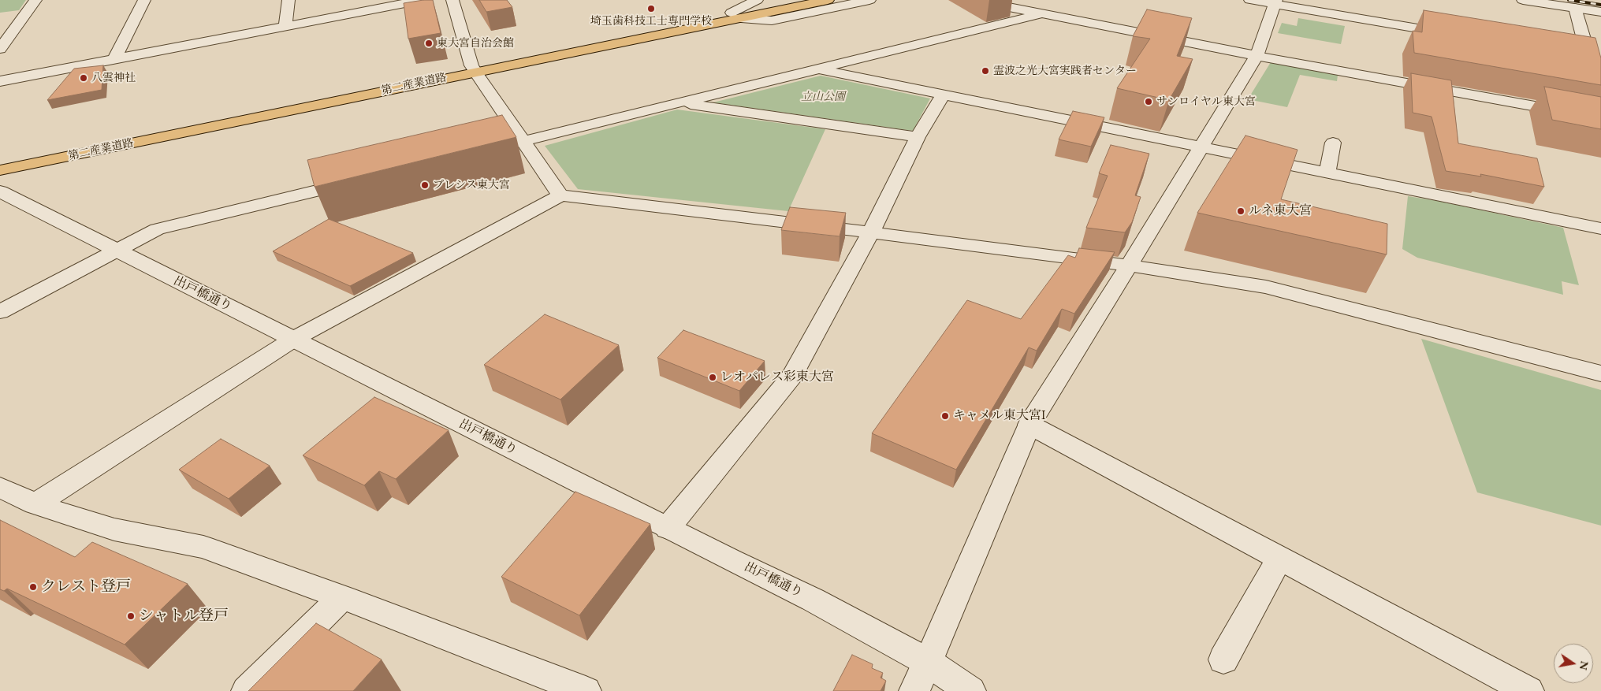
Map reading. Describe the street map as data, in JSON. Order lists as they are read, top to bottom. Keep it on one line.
{"streets":{"main road":["第二産業道路"],"street":["出戸橋通り"]},"parks":["立山公園"],"places":["埼玉歯科技工士専門学校","東大宮自治会館","霊波之光大宮実践者センター","八雲神社","サンロイヤル東大宮","プレシス東大宮","ルネ東大宮","レオパレス彩東大宮","キャメル東大宮Ⅰ","クレスト登戸","シャトル登戸"],"north":"right"}
